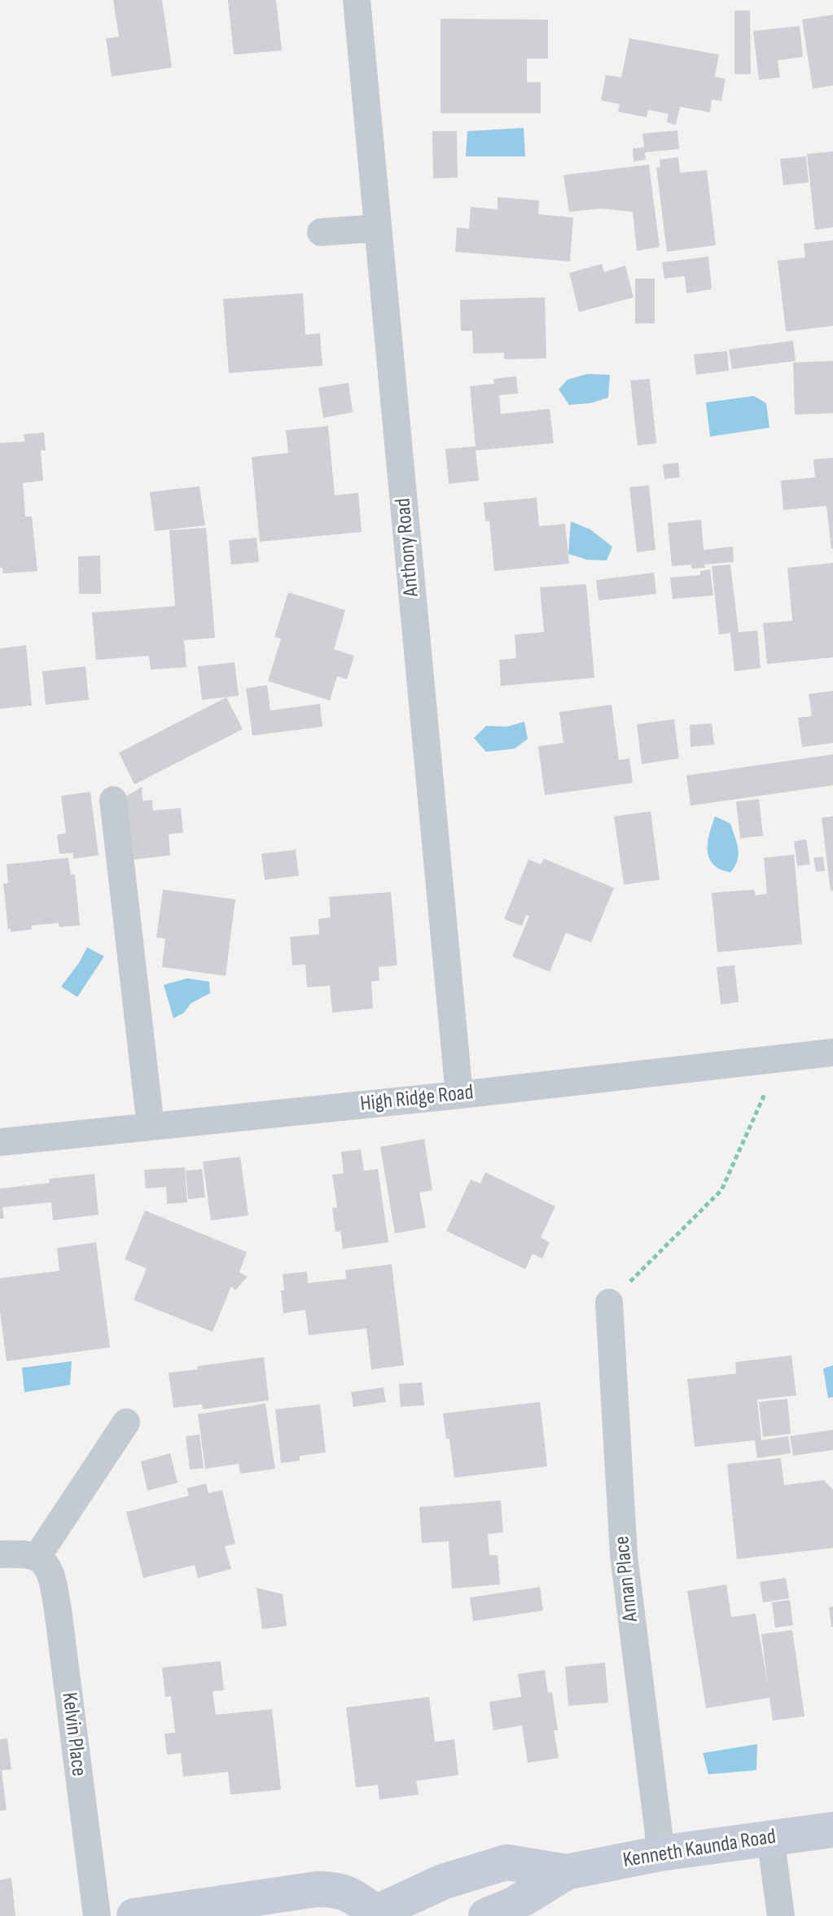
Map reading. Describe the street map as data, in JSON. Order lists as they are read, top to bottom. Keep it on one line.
{"streets":{"main road":["Kenneth Kaunda Road"],"street":["Anthony Road","High Ridge Road","Annan Place","Kelvin Place"]},"crossings":[["Anthony Road","High Ridge Road"],["Annan Place","Kenneth Kaunda Road"]]}
